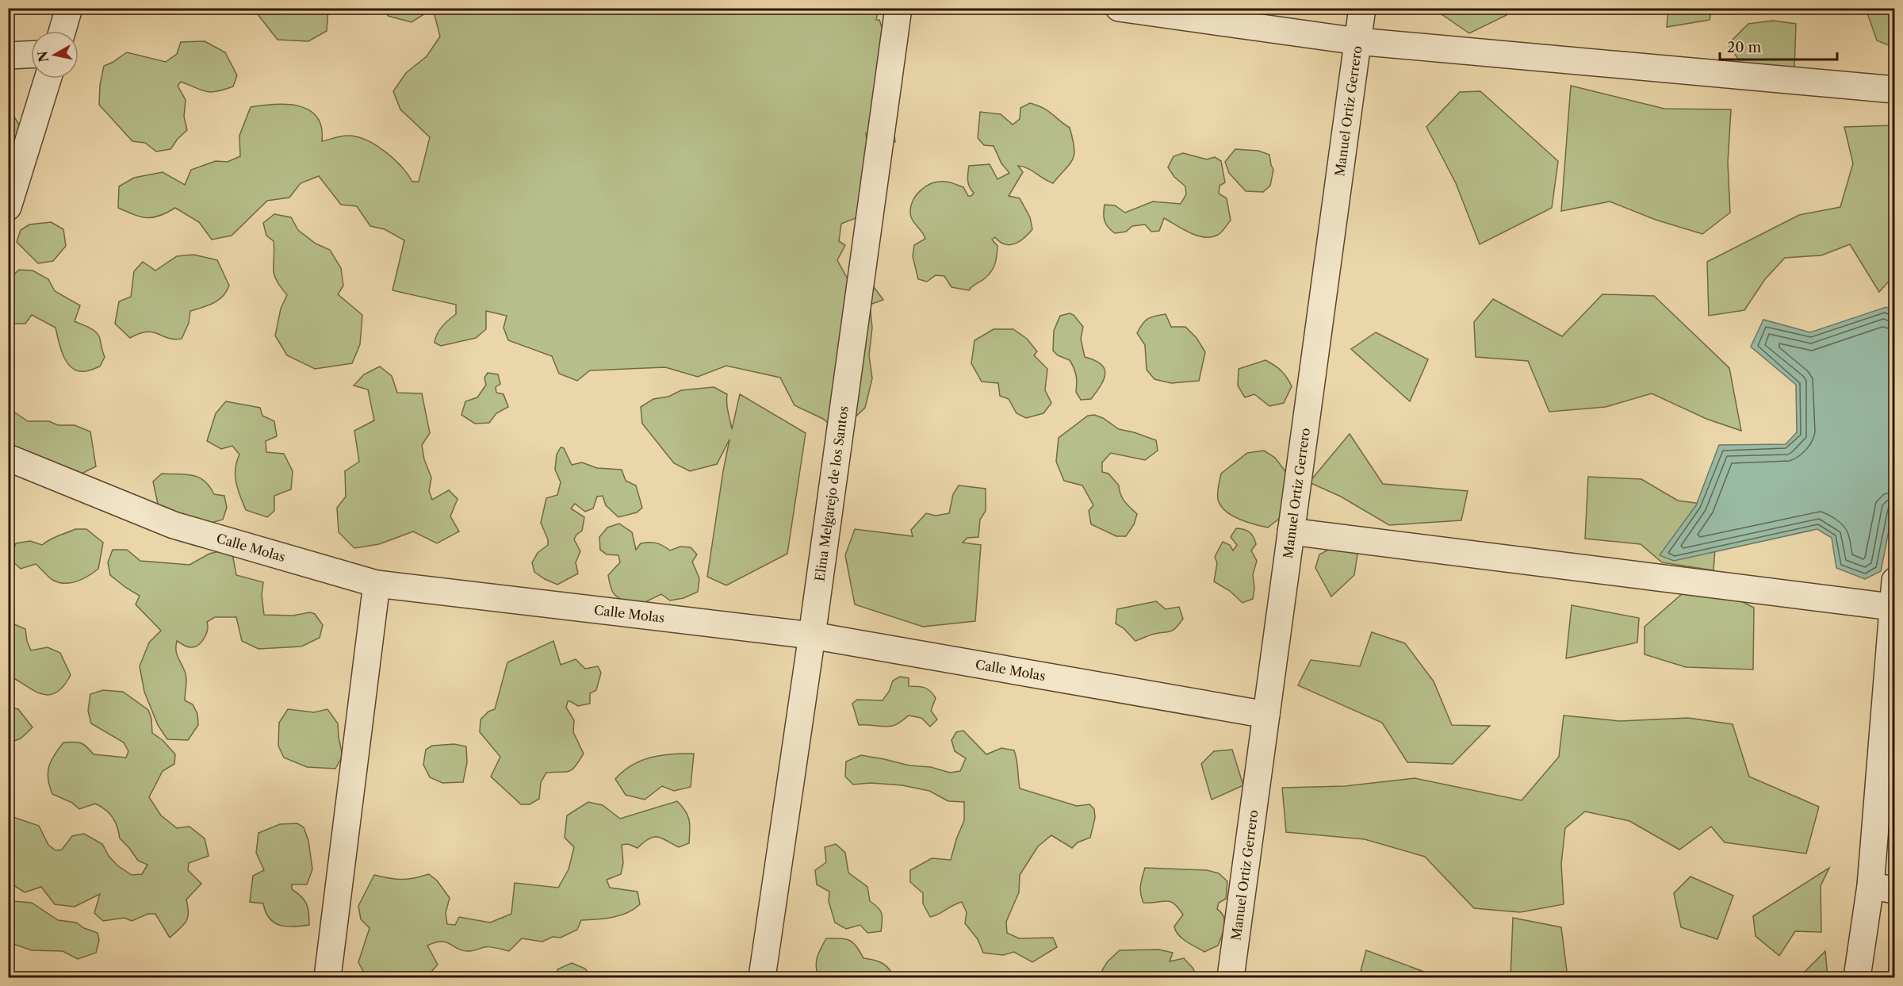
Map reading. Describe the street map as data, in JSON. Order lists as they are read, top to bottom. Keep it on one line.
{"streets":{"street":["Manuel Ortiz Gerrero","Elina Melgarejo de los Santos","Calle Molas"]},"crossings":[["Manuel Ortiz Gerrero","Calle Molas"],["Elina Melgarejo de los Santos","Calle Molas"]],"scale_bar":"20 m","north":"left"}
